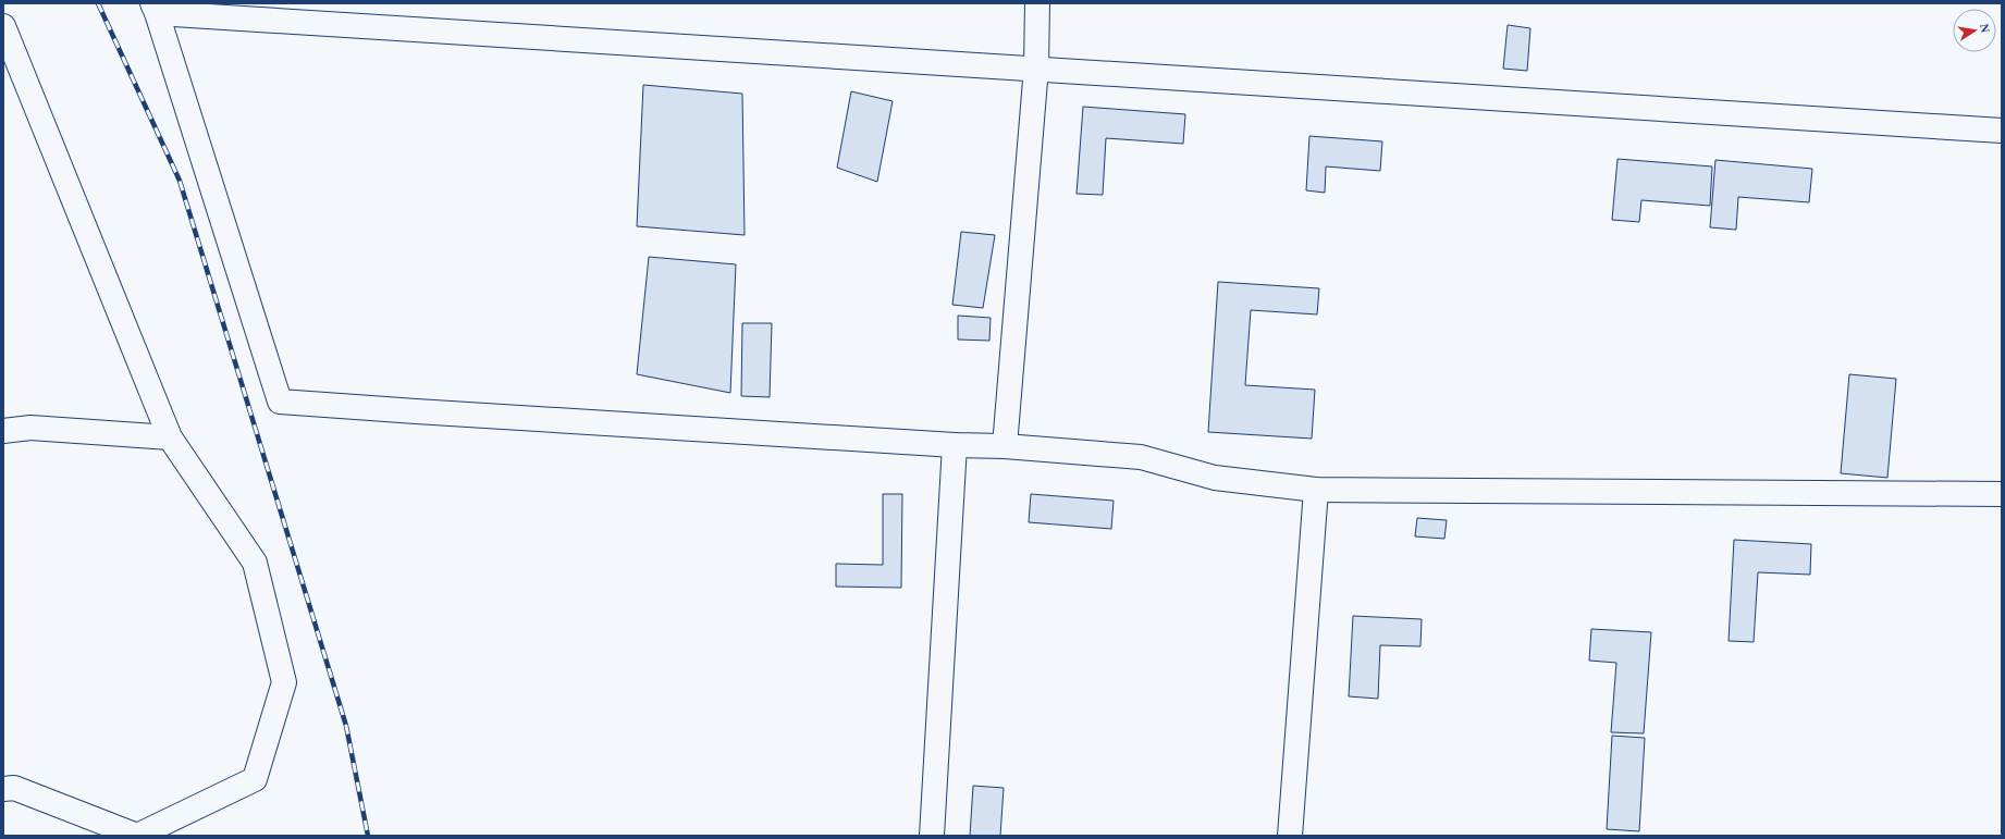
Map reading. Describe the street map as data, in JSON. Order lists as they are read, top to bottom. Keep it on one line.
{"north":"right"}
